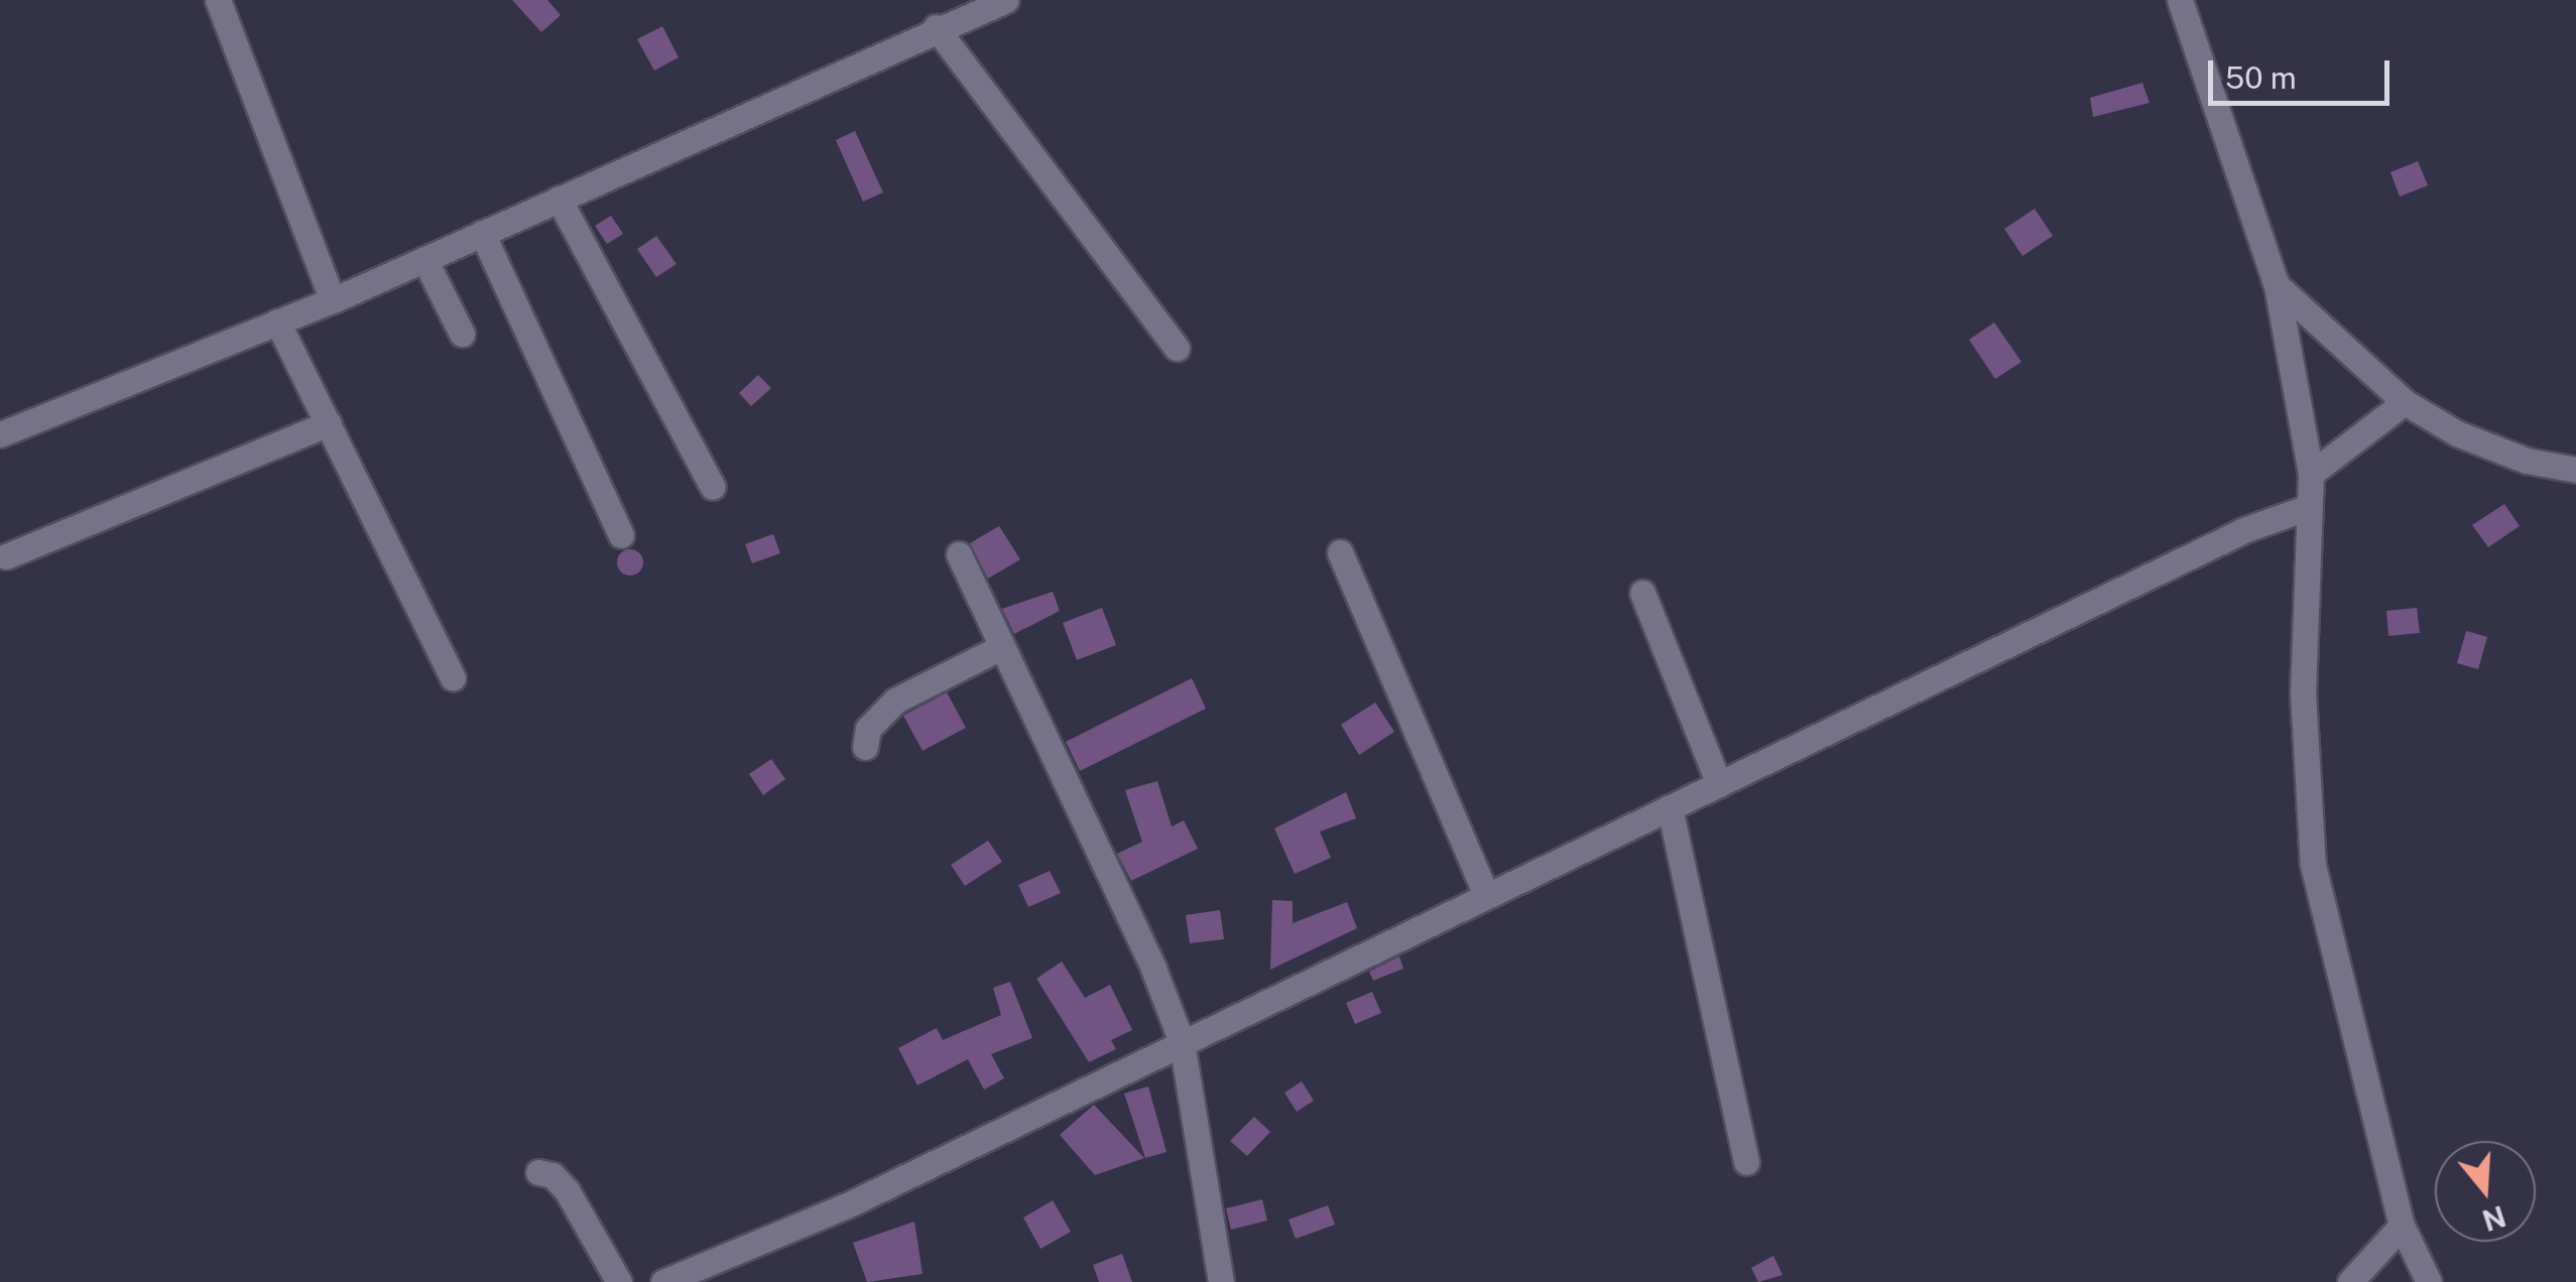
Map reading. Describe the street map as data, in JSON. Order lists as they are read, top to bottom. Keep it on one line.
{"scale_bar":"50 m","north":"bottom"}
